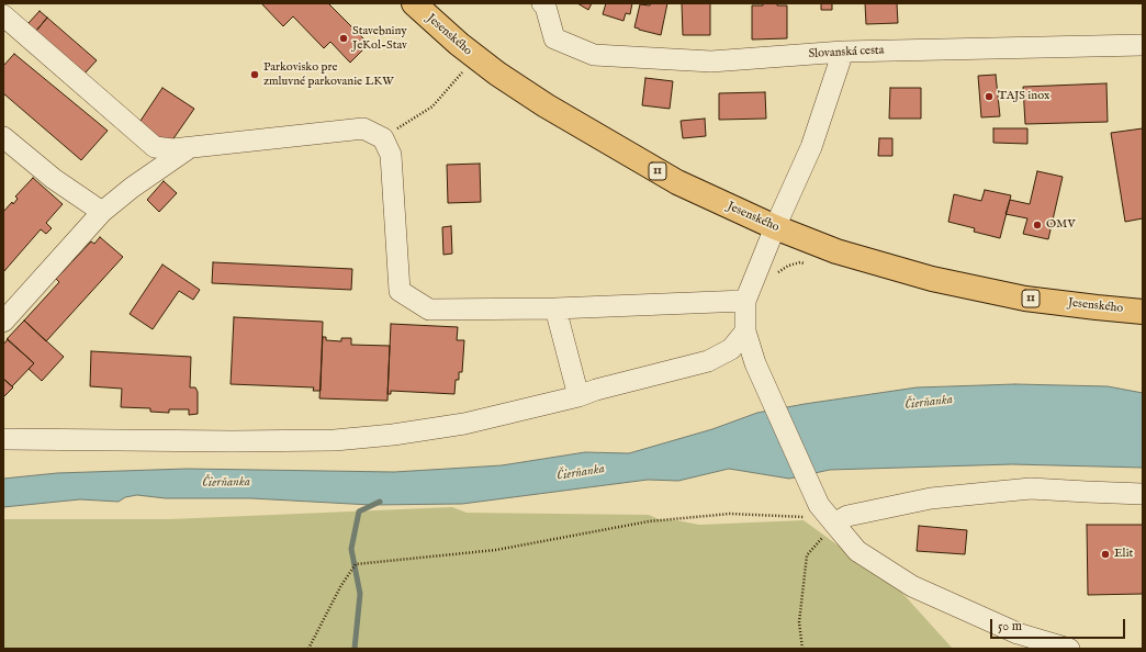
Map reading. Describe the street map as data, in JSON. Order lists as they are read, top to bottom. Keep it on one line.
{"streets":{"main road":["Jesenského","11"],"street":["Slovanská cesta"]},"water":["Čierňanka"],"places":["Stavebniny JeKol-Stav","Parkovisko pre zmluvné parkovanie LKW","TAJS inox","OMV","Elit"],"scale_bar":"50 m"}
